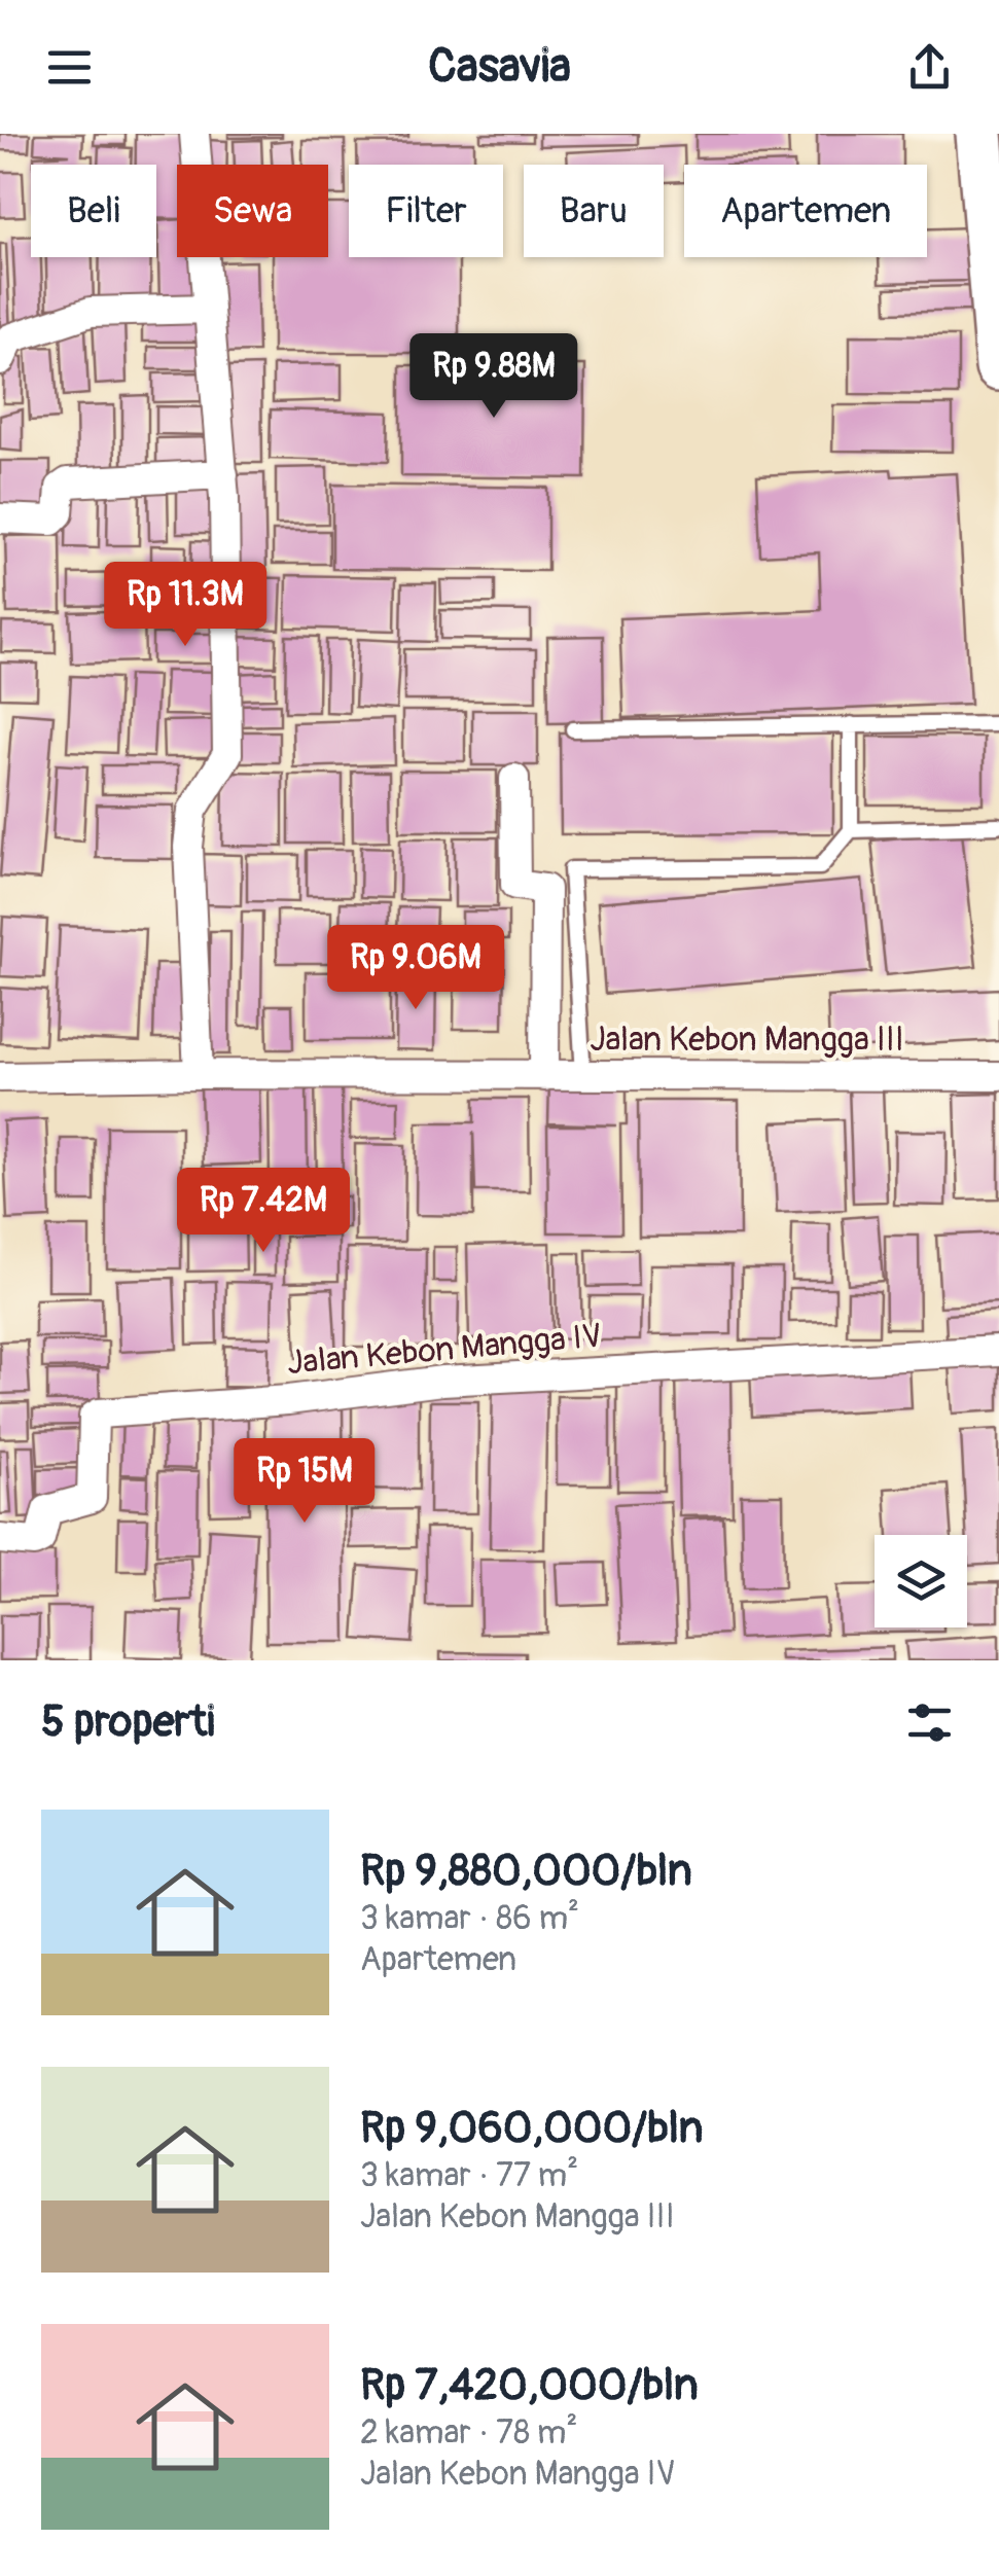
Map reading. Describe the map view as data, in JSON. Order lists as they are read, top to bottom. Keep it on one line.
{"streets":{"street":["Jalan Kebon Mangga III","Jalan Kebon Mangga IV"]},"page":{"header":"Casavia","chip":["Beli","Sewa","Filter","Baru","Apartemen"],"price":["Rp 9.88M","Rp 11.3M","Rp 9.06M","Rp 7.42M","Rp 15M"],"heading":"5 properti","list":[{"name":"Rp 9,880,000/bln","note":"3 kamar · 86 m² · Apartemen"},{"name":"Rp 9,060,000/bln","note":"3 kamar · 77 m² · Jalan Kebon Mangga III"},{"name":"Rp 7,420,000/bln","note":"2 kamar · 78 m² · Jalan Kebon Mangga IV"}]}}
